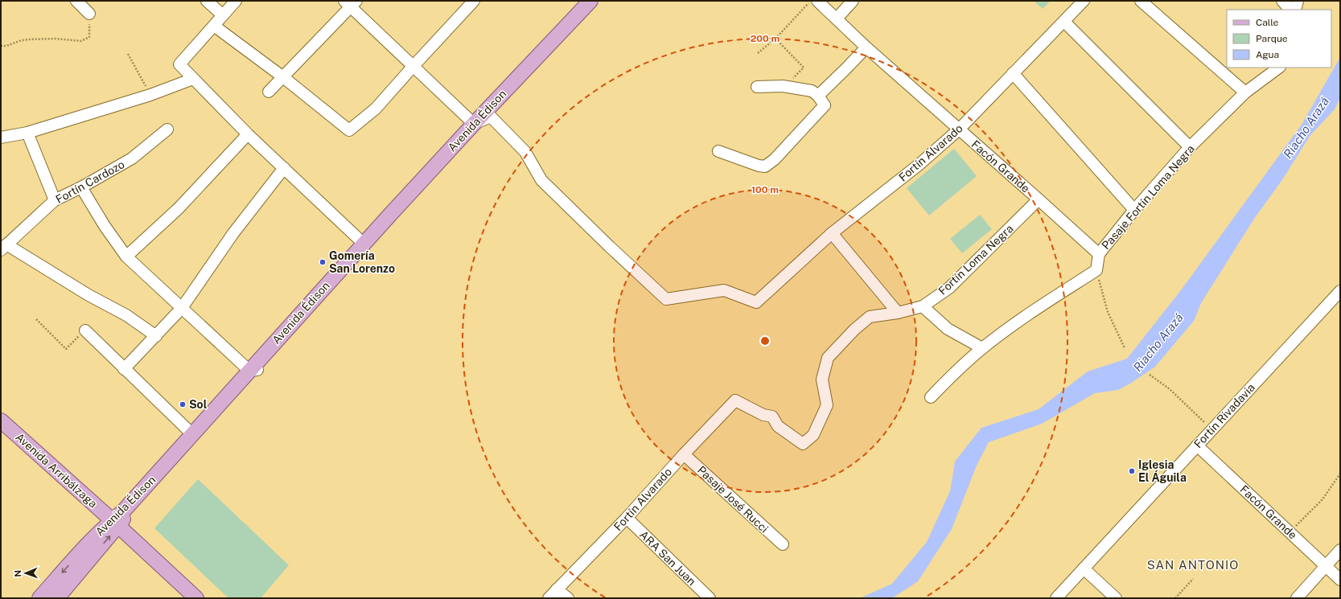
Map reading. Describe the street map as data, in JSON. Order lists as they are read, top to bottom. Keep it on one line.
{"streets":{"main road":["Avenida Édison","Avenida Arribálzaga"],"street":["Fortín Alvarado","Facón Grande","Fortín Cardozo","Pasaje Fortín Loma Negra","Fortín Loma Negra","Fortín Rivadavia","Pasaje José Rucci","ARA San Juan"]},"crossings":[["Avenida Édison","Fortín Alvarado"],["Avenida Édison","Avenida Arribálzaga"],["Fortín Alvarado","Facón Grande"],["Fortín Alvarado","Fortín Loma Negra"],["Fortín Alvarado","Pasaje José Rucci"],["Fortín Alvarado","ARA San Juan"],["Facón Grande","Pasaje Fortín Loma Negra"],["Facón Grande","Fortín Loma Negra"],["Facón Grande","Fortín Rivadavia"]],"districts":["SAN ANTONIO"],"water":["Riacho Arazá"],"places":["Gomería San Lorenzo","Sol","Iglesia El Águila"],"legend":["Calle","Parque","Agua"],"north":"left","rings":["200 m","100 m"]}
